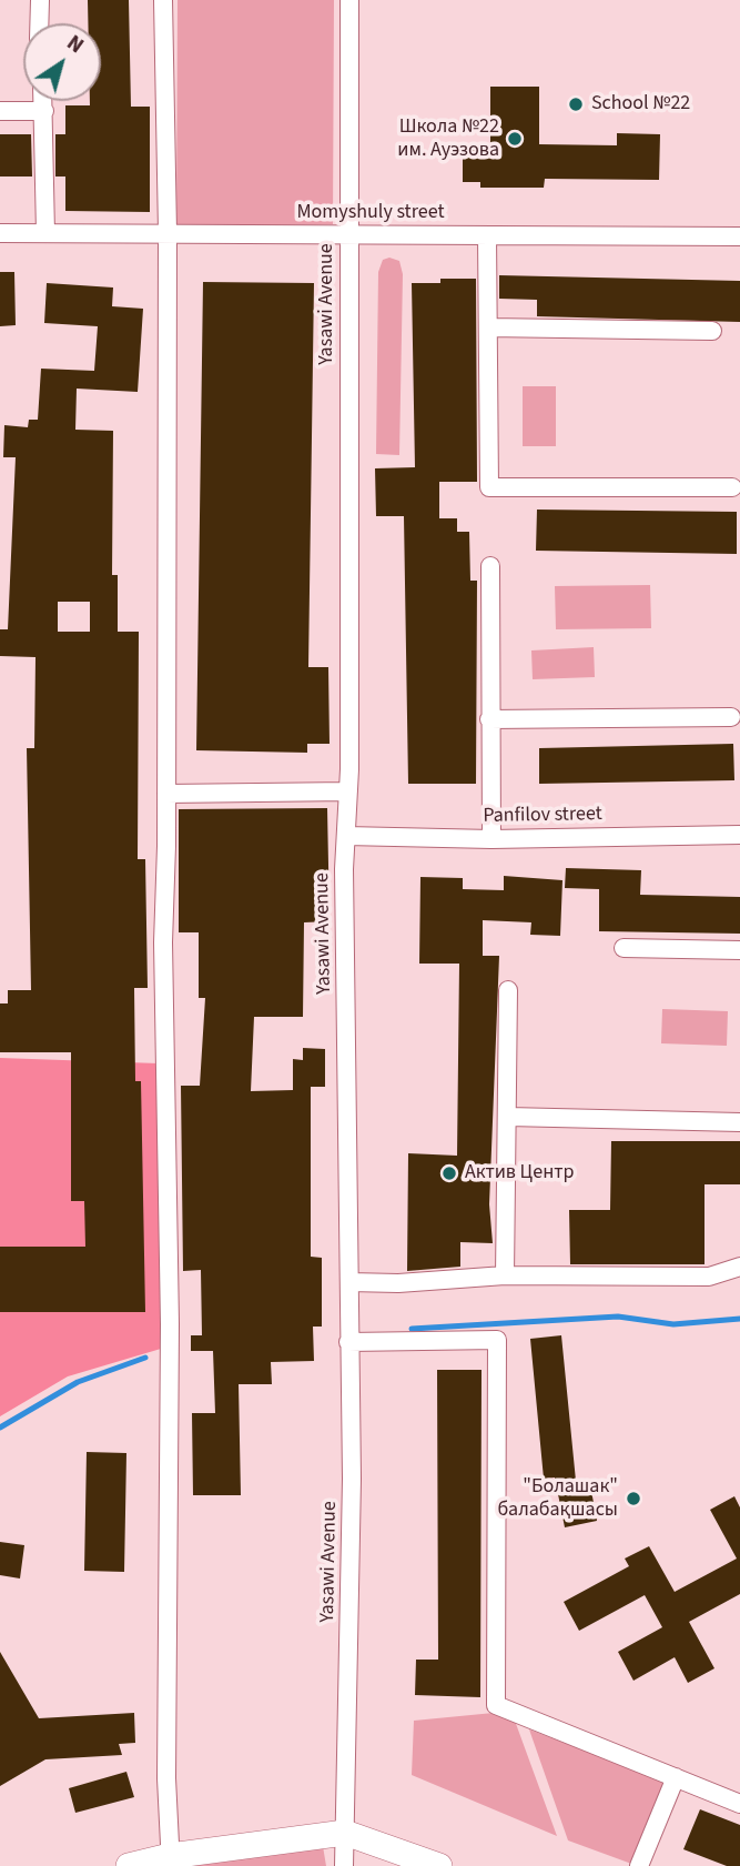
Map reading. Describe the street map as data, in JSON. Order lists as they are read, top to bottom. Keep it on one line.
{"streets":{"street":["Momyshuly street","Yasawi Avenue","Panfilov street"]},"crossings":[["Momyshuly street","Yasawi Avenue"],["Yasawi Avenue","Panfilov street"]],"places":["School №22","Школа №22 им. Ауэзова","Актив Центр","\"Болашак\" балабақшасы"],"north":"top right"}
